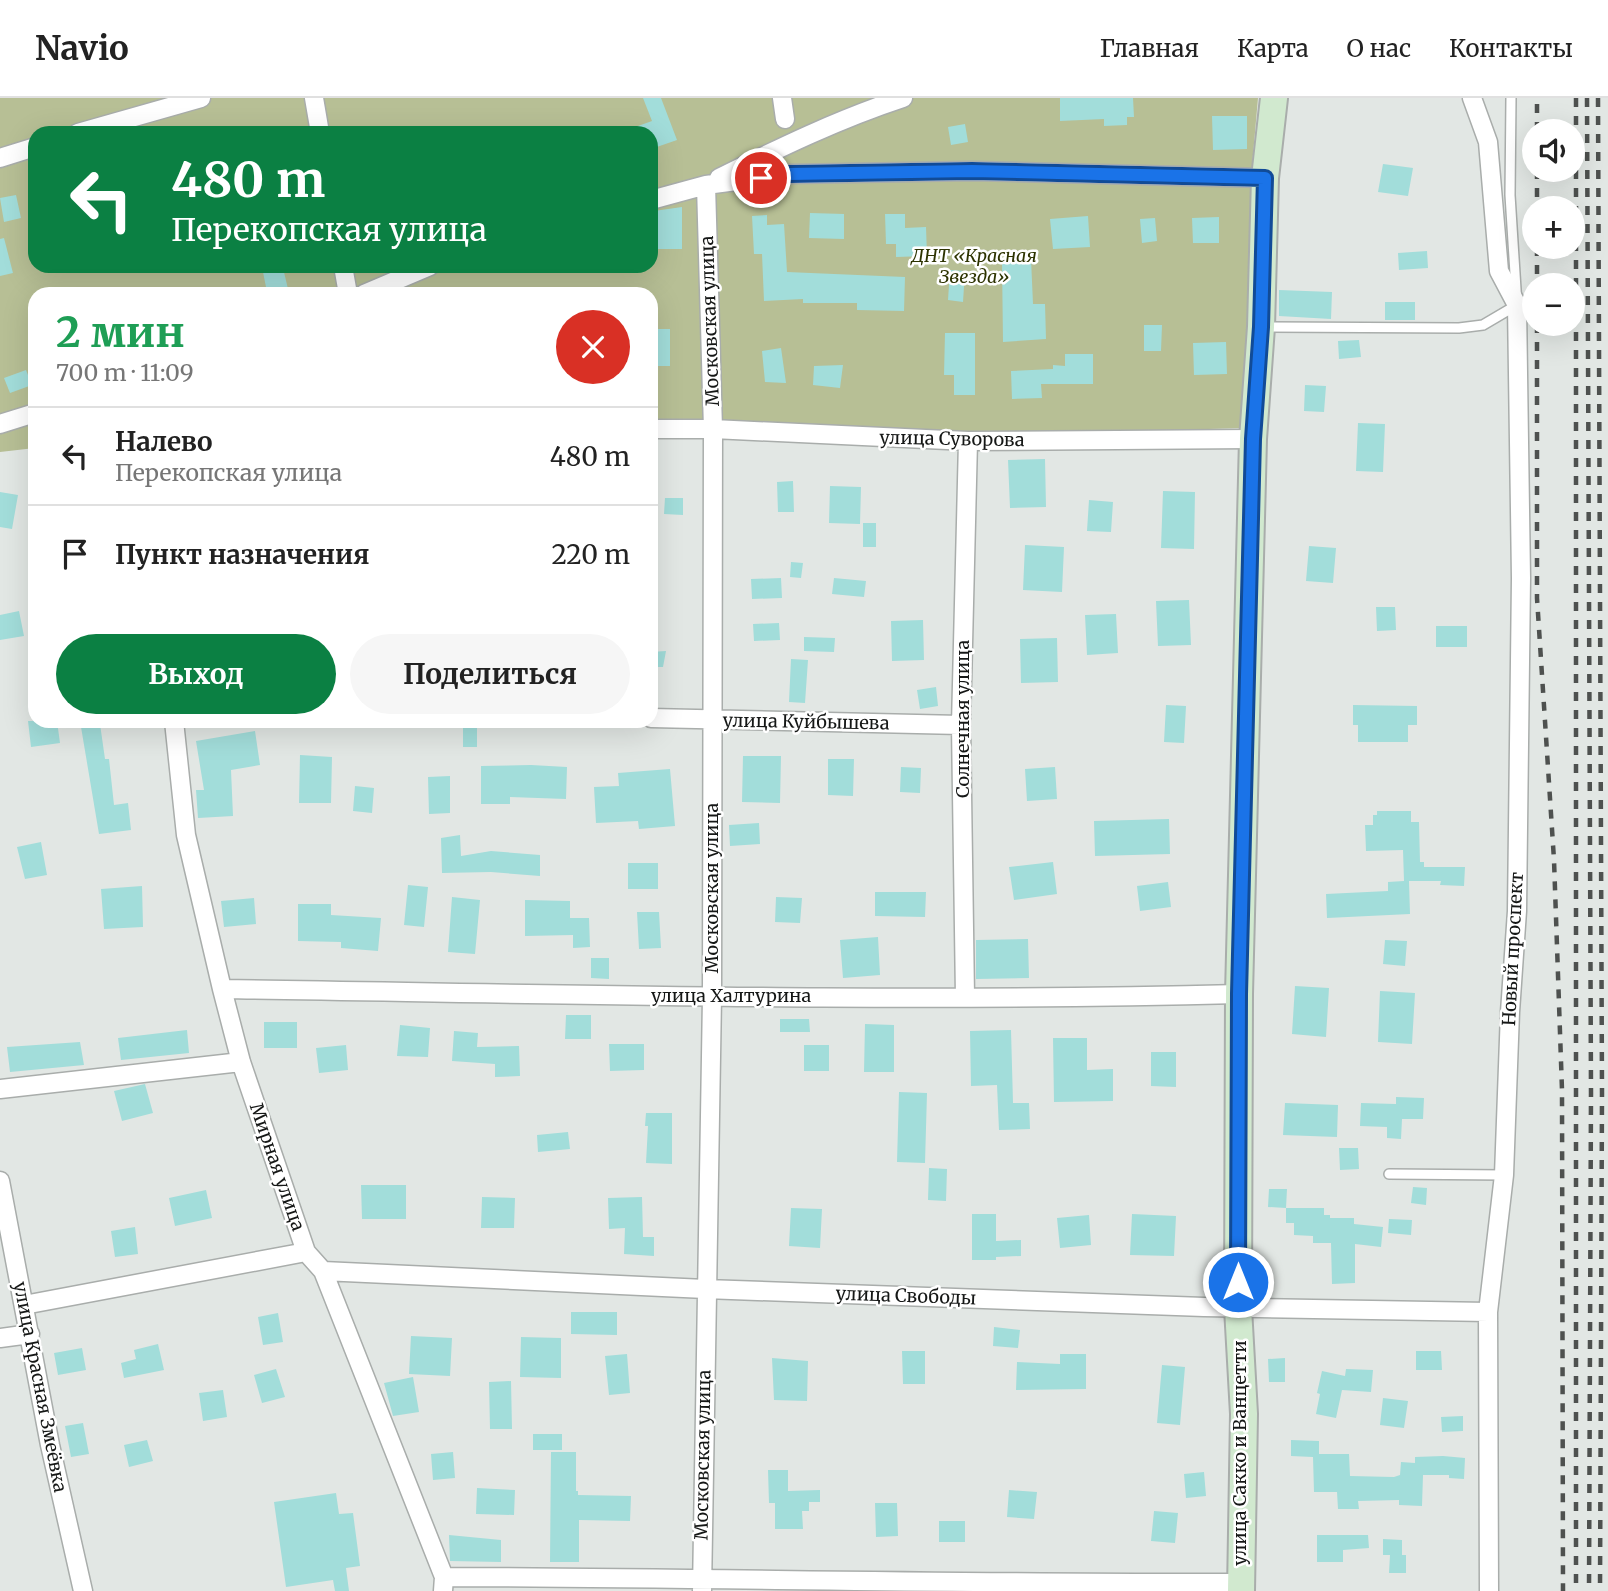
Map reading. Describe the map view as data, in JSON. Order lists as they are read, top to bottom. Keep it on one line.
{"streets":{"main road":["улица Сакко и Ванцетти"],"street":["Московская улица","улица Суворова","Солнечная улица","улица Куйбышева","Новый проспект","улица Халтурина","Мирная улица","улица Свободы","улица Красная Змеёвка"]},"crossings":[["Московская улица","улица Суворова"],["Московская улица","улица Куйбышева"],["Московская улица","улица Халтурина"],["Московская улица","улица Свободы"],["улица Суворова","Солнечная улица"],["улица Суворова","улица Сакко и Ванцетти"],["Солнечная улица","улица Куйбышева"],["Солнечная улица","улица Халтурина"],["Новый проспект","улица Свободы"],["улица Халтурина","Мирная улица"],["улица Халтурина","улица Сакко и Ванцетти"],["Мирная улица","улица Свободы"],["улица Свободы","улица Сакко и Ванцетти"]],"parks":["ДНТ «Красная Звезда»"],"page":{"header":"Navio","nav":["Главная","Карта","О нас","Контакты"],"map_buttons":["+","−"],"turn":["480 m","Перекопская улица"],"heading":["2 мин","700 m · 11:09"],"list":[{"name":"Налево","note":"Перекопская улица","value":"480 m"},{"name":"Пункт назначения","value":"220 m"}],"buttons":["Выход","Поделиться"]}}
